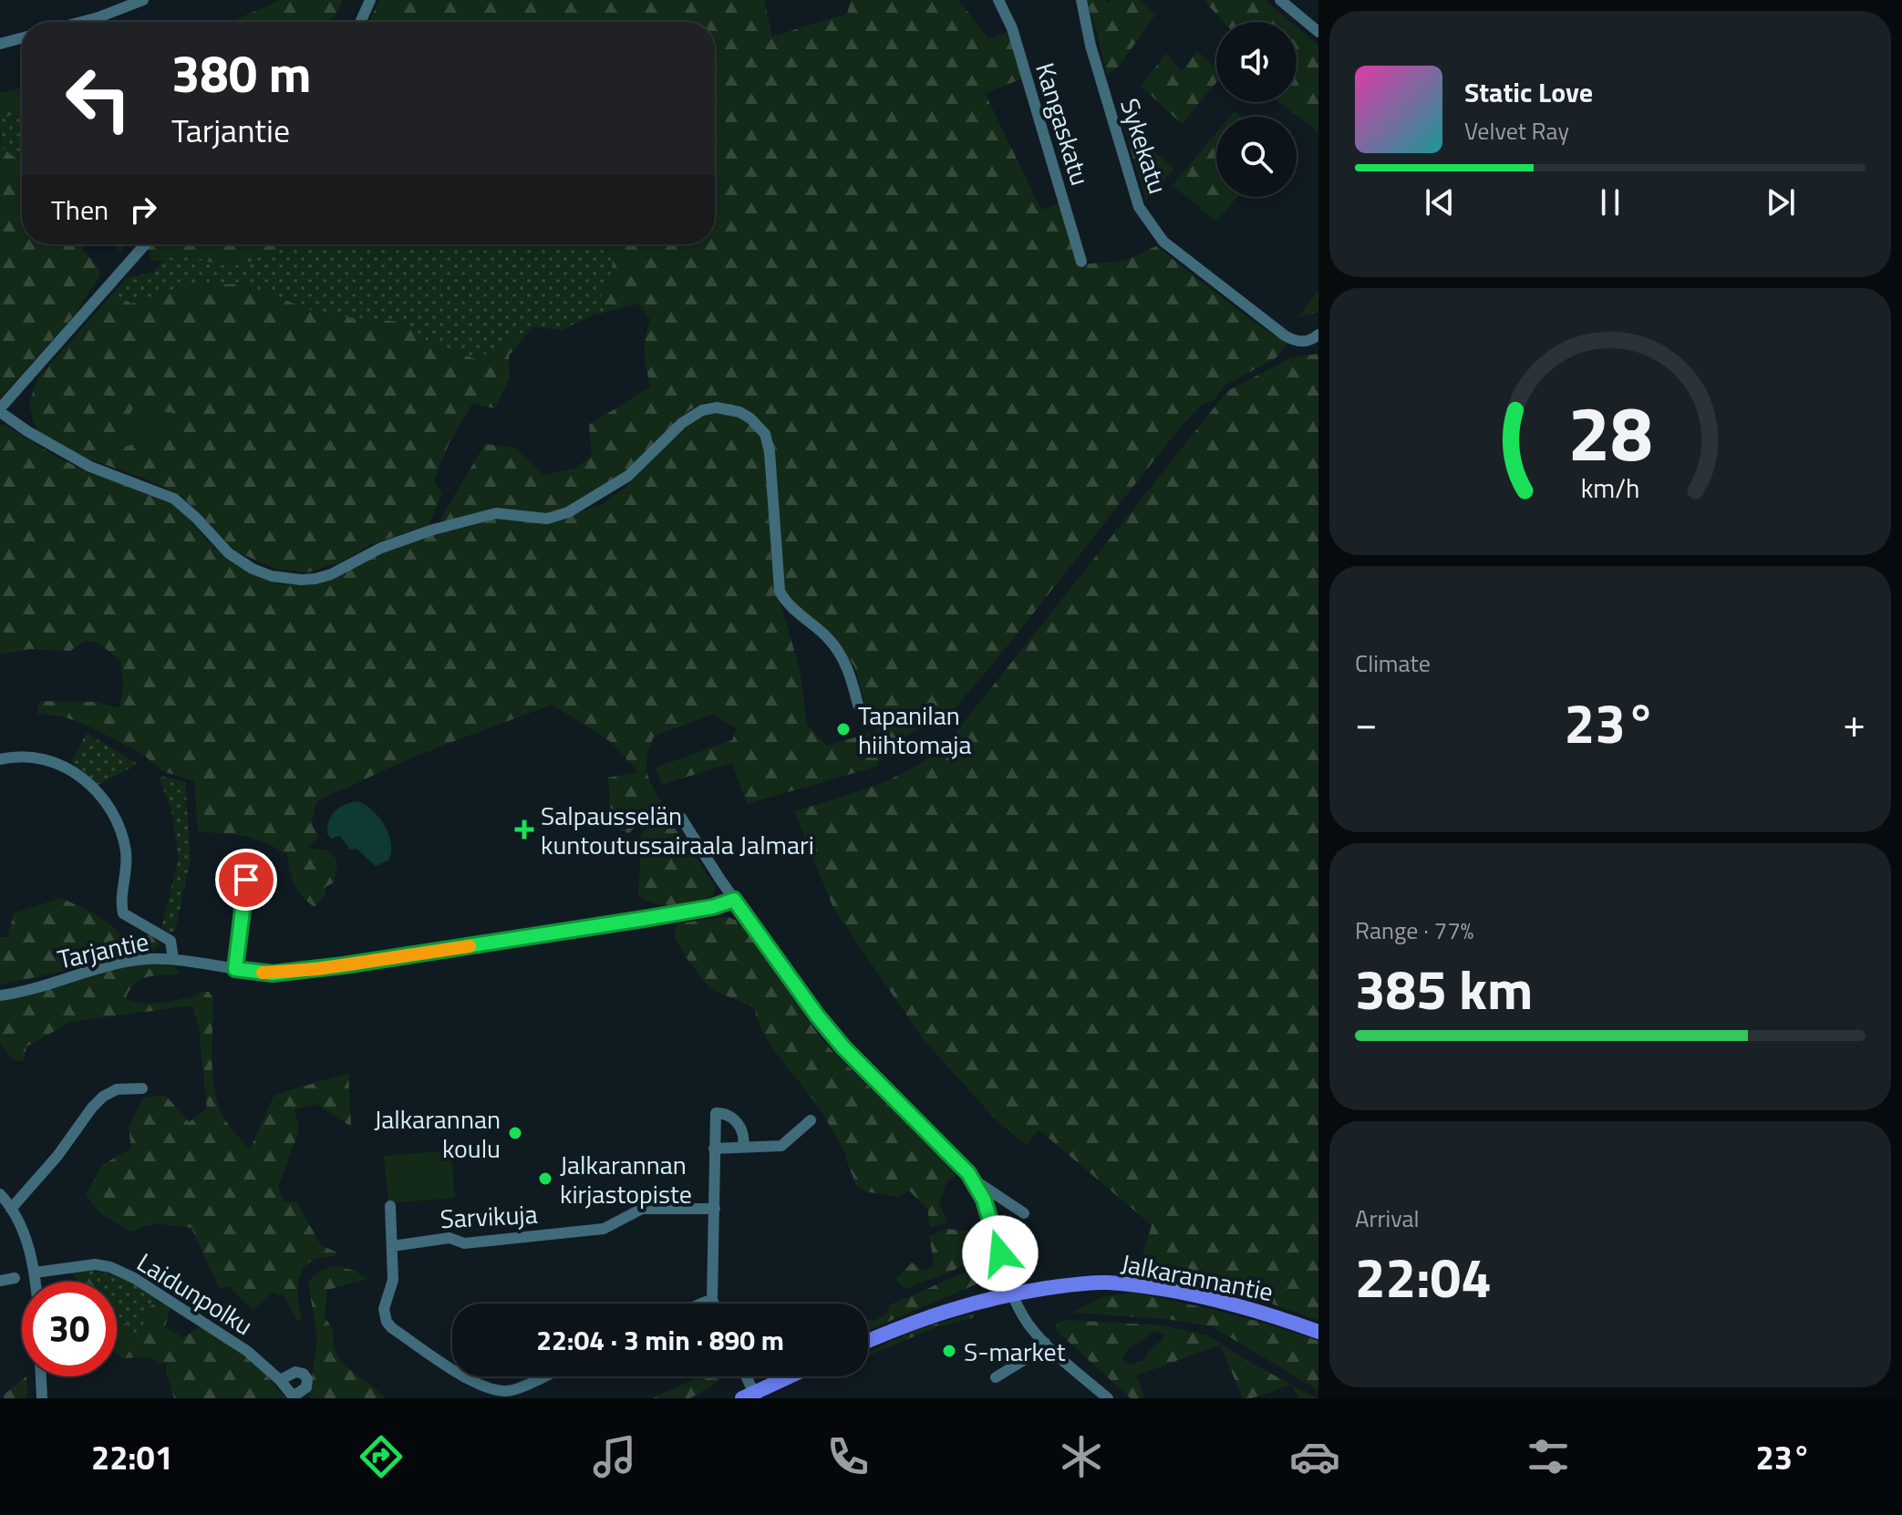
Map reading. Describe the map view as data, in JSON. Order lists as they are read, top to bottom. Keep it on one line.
{"streets":{"main road":["Jalkarannantie"],"street":["Kangaskatu","Sykekatu","Tarjantie","Sarvikuja","Laidunpolku"]},"places":{"other":["Tapanilan hiihtomaja","Jalkarannan koulu","Jalkarannan kirjastopiste","S-market"],"health":["Salpausselän kuntoutussairaala Jalmari"]},"page":{"turn":["380 m","Tarjantie"],"song":["Static Love","Velvet Ray"],"then":"Then","tile":["Climate",["Range · 77%","385 km"],["Arrival","22:04"]],"heat":["−","23°","+"],"limit":"30","trip":"22:04 · 3 min · 890 m","tabs":["22:01","23°"],"gauge":["28","km/h"]}}
